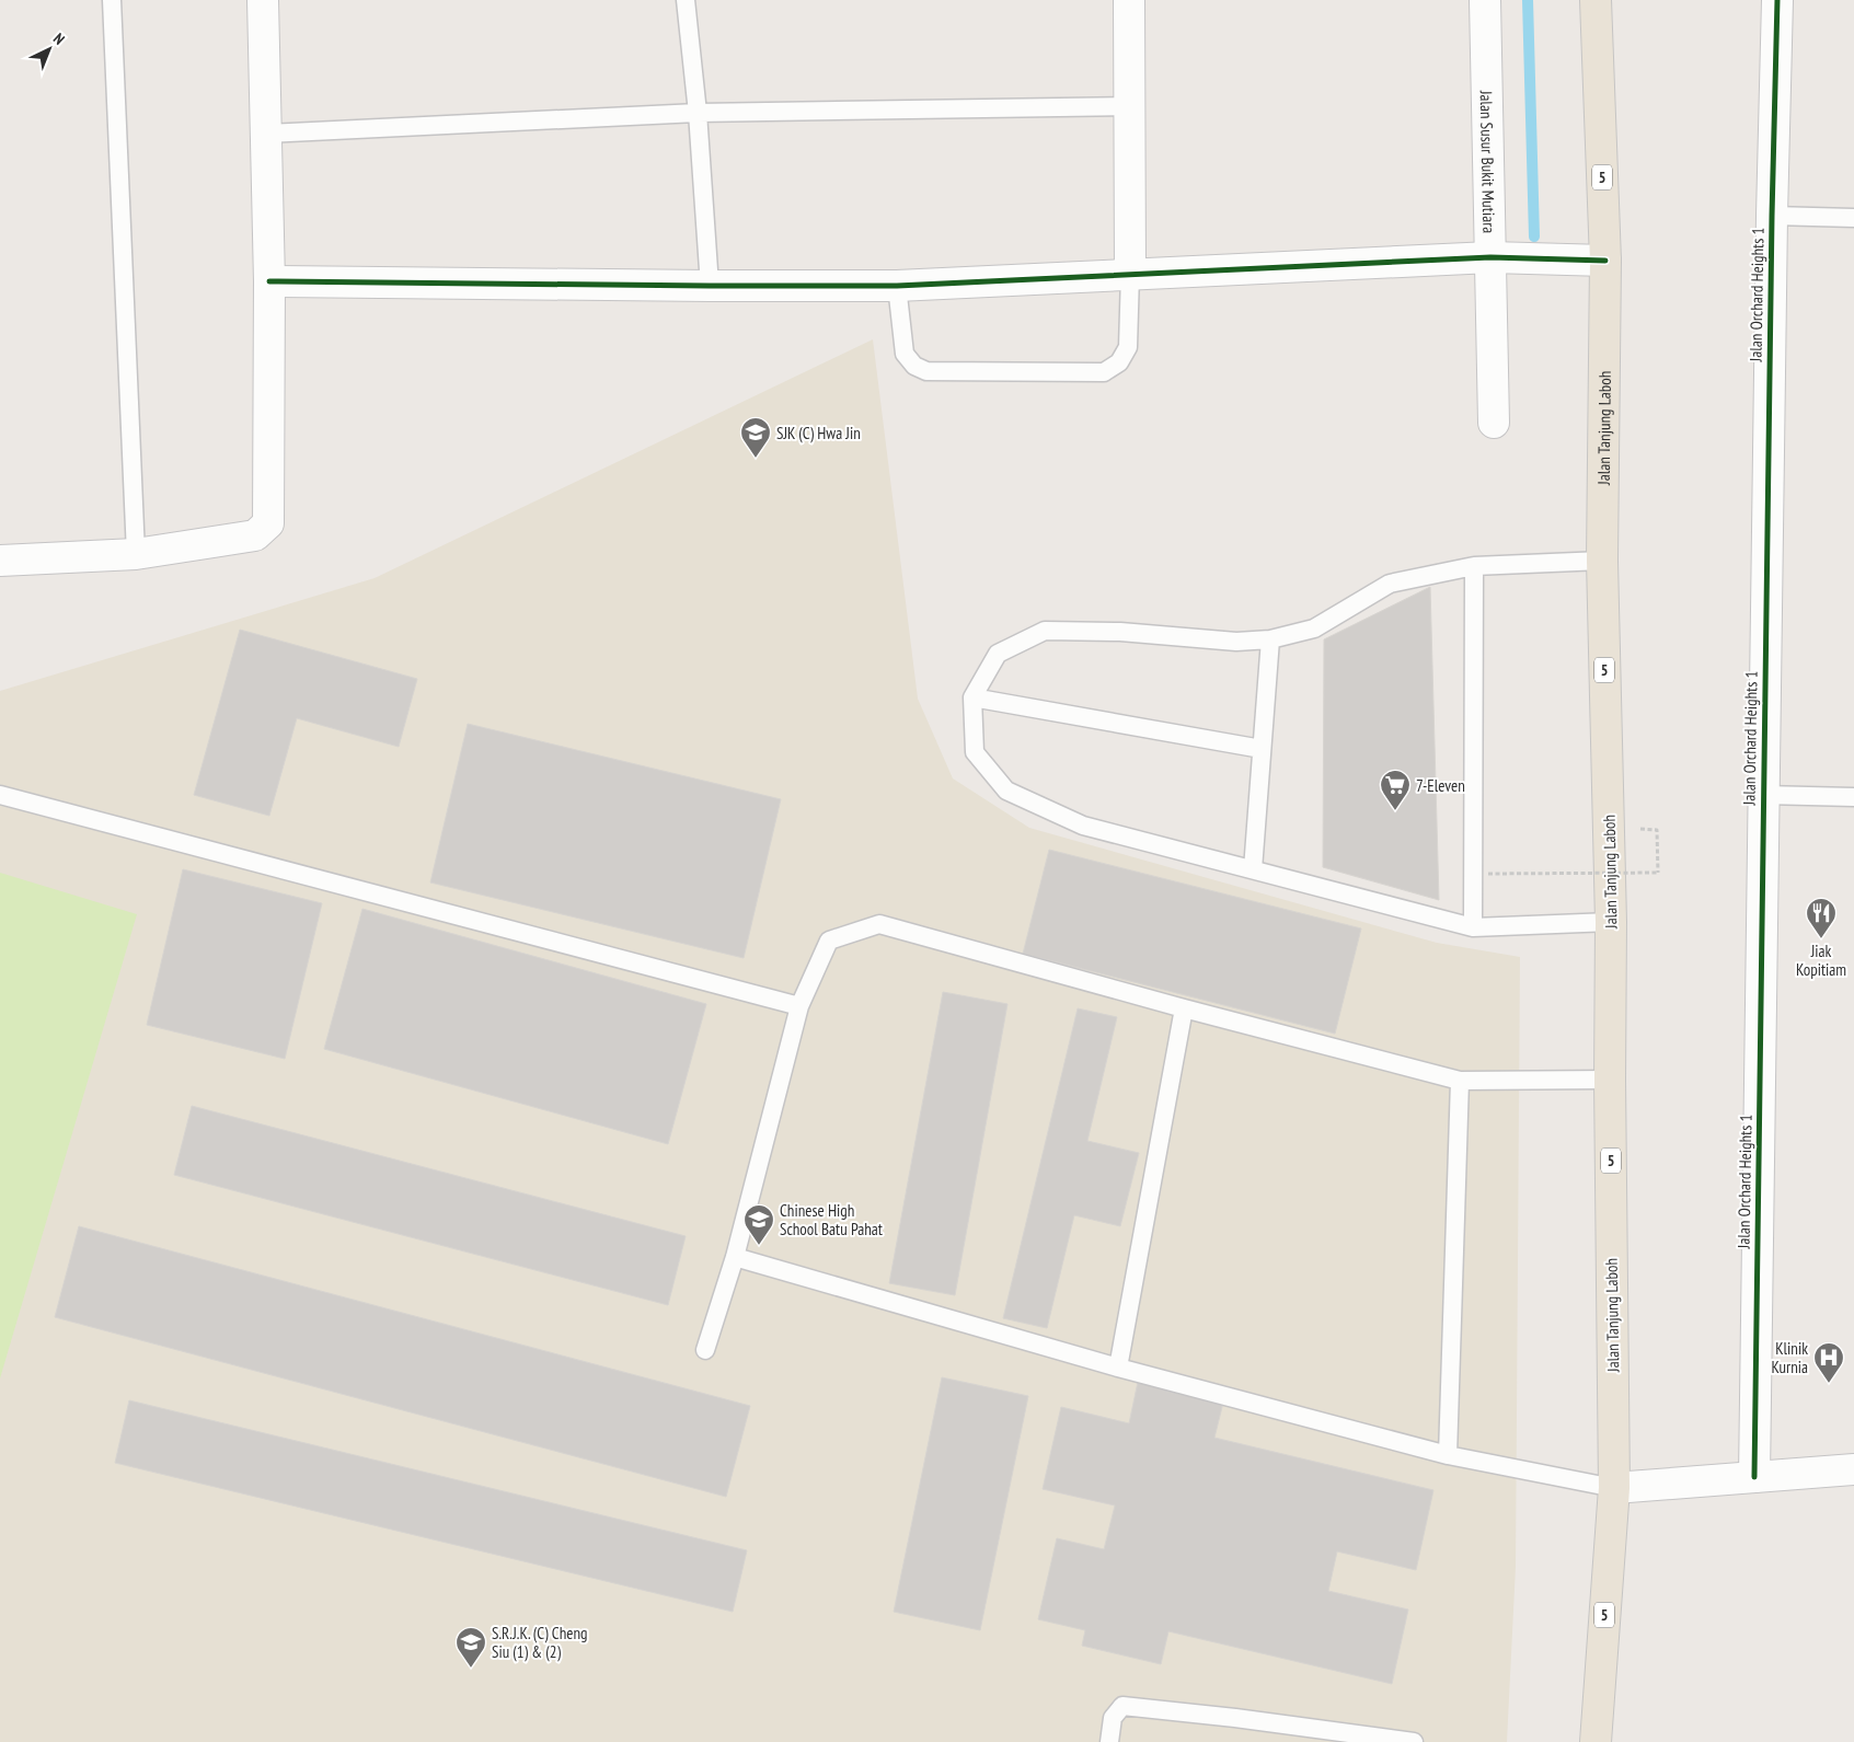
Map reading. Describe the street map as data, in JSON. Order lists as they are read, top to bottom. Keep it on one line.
{"streets":{"highway":["5","Jalan Tanjung Laboh"],"street":["Jalan Susur Bukit Mutiara","Jalan Orchard Heights 1"]},"places":{"school or university":["SJK (C) Hwa Jin","Chinese High School Batu Pahat","S.R.J.K. (C) Cheng Siu (1) & (2)"],"supermarket":["7-Eleven"],"restaurant":["Jiak Kopitiam"],"hospital":["Klinik Kurnia"]},"north":"top right"}
